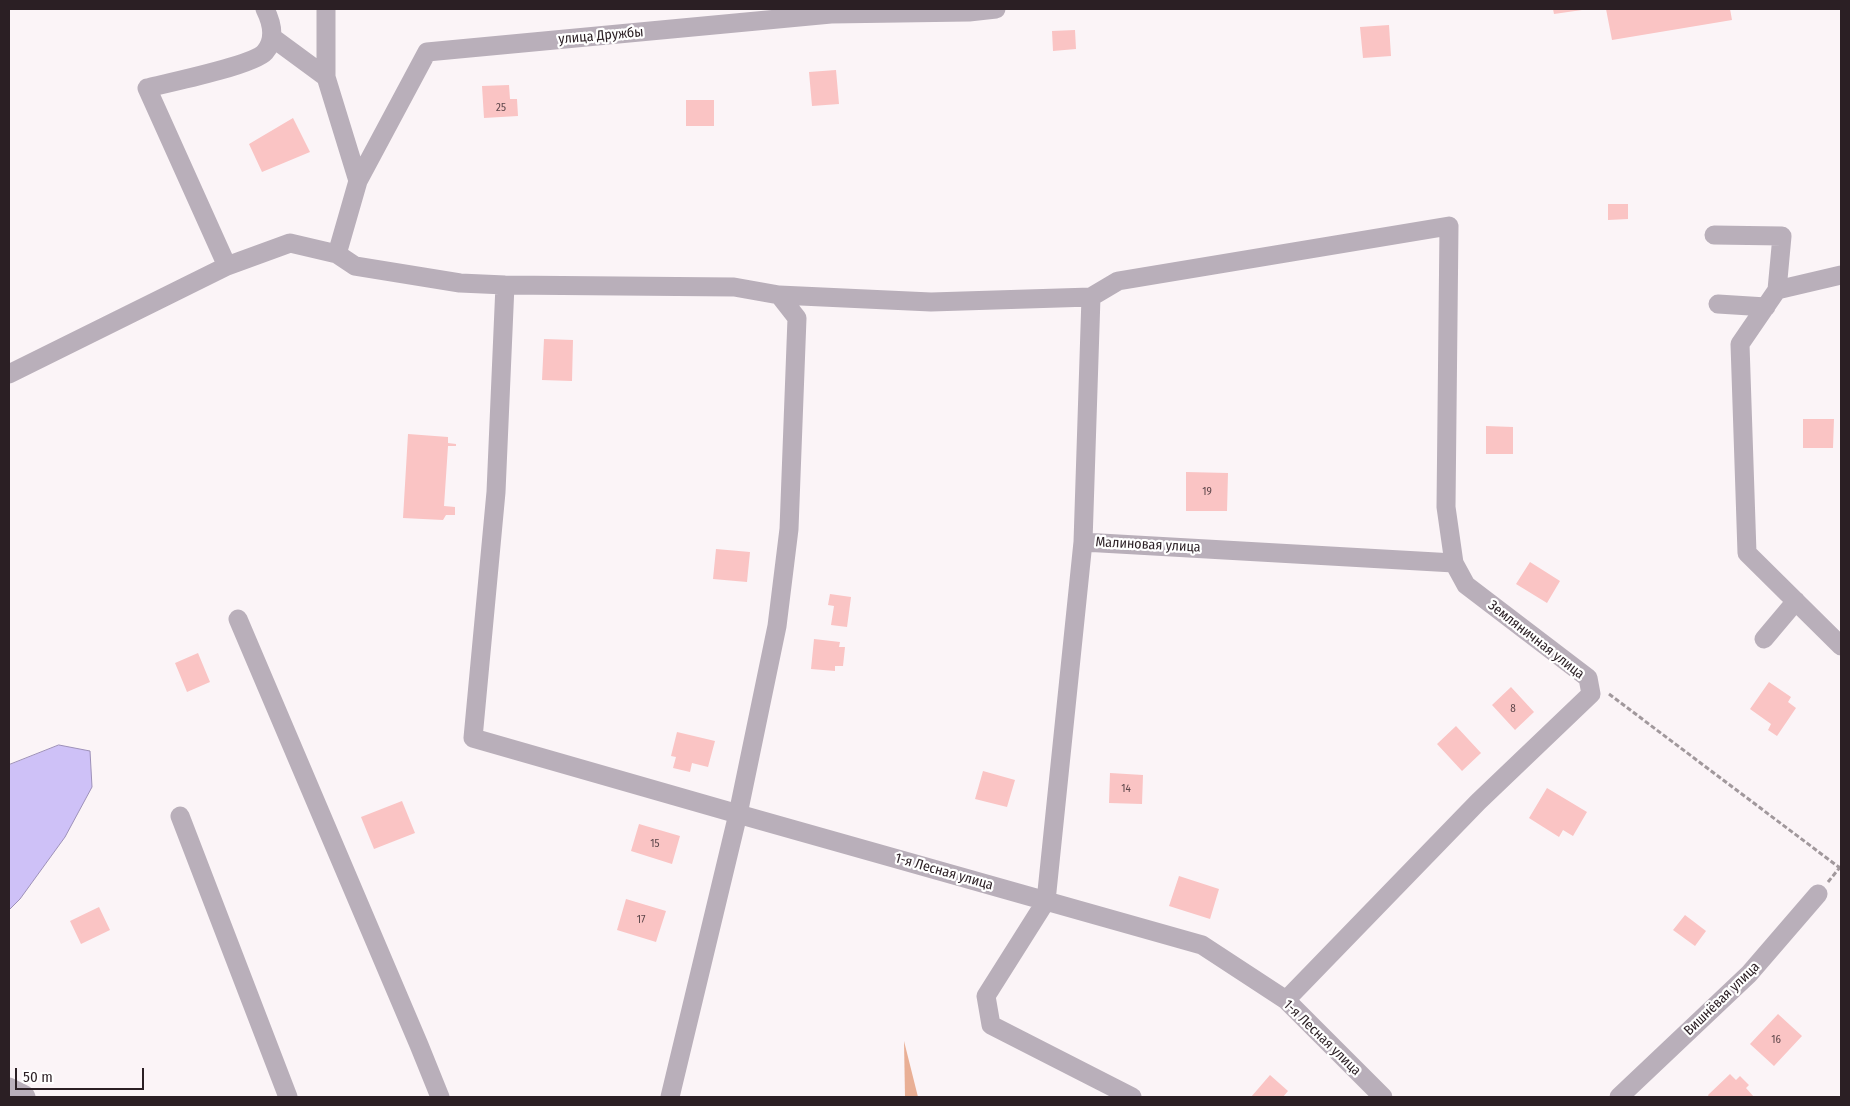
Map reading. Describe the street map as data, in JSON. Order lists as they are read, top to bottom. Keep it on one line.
{"streets":{"street":["улица Дружбы","Малиновая улица","Земляничная улица","1-я Лесная улица","Вишнёвая улица"]},"crossings":[["Малиновая улица","Земляничная улица"],["Малиновая улица","1-я Лесная улица"],["Земляничная улица","1-я Лесная улица"]],"house_numbers":["25","19","8","14","15","17","16"],"scale_bar":"50 m"}
